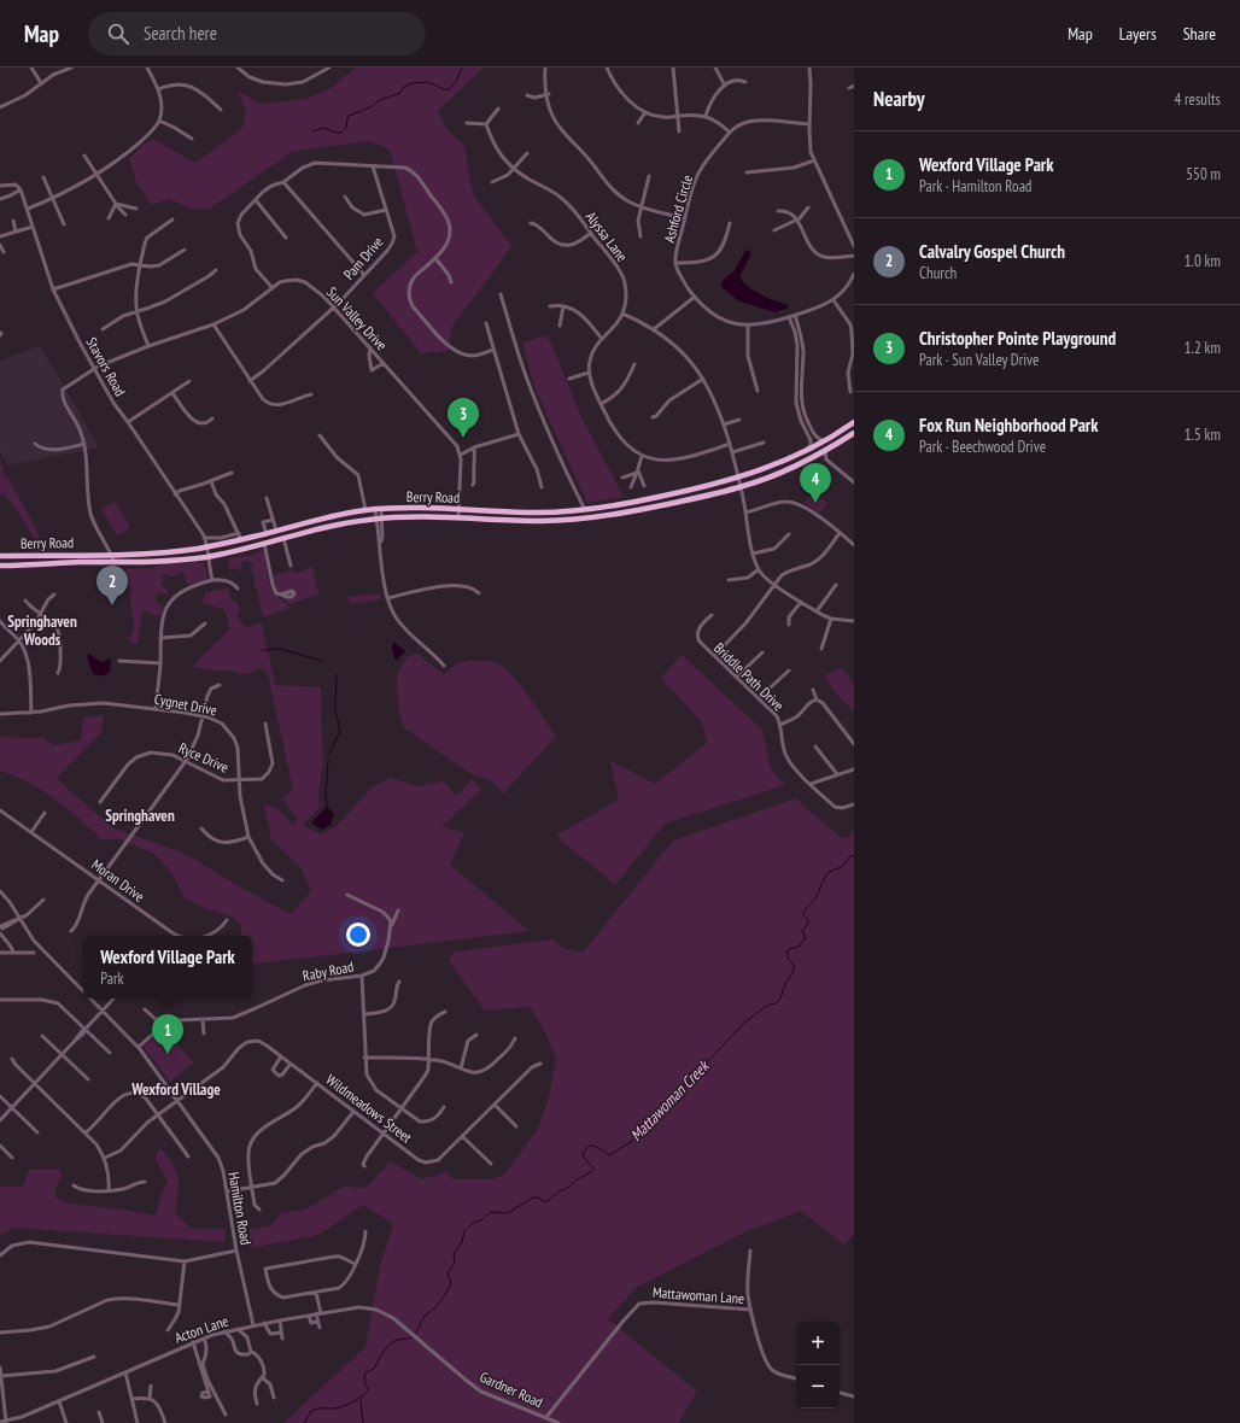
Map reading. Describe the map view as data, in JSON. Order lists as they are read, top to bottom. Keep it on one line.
{"streets":{"highway":["Berry Road"],"street":["Ashford Circle","Alyssa Lane","Pam Drive","Sun Valley Drive","Stavors Road","Briddle Path Drive","Cygnet Drive","Ryce Drive","Moran Drive","Raby Road","Wildmeadows Street","Hamilton Road","Mattawoman Lane","Acton Lane","Gardner Road"]},"crossings":[["Pam Drive","Sun Valley Drive"],["Sun Valley Drive","Stavors Road"],["Stavors Road","Berry Road"],["Cygnet Drive","Ryce Drive"],["Wildmeadows Street","Hamilton Road"],["Hamilton Road","Acton Lane"],["Mattawoman Lane","Gardner Road"],["Acton Lane","Gardner Road"]],"districts":["Springhaven Woods","Springhaven","Wexford Village"],"water":["Mattawoman Creek"],"page":{"header":"Map","search":"Search here","nav":["Map","Layers","Share"],"heading":["Nearby","4 results"],"list":[{"mark":"1","name":"Wexford Village Park","note":"Park · Hamilton Road","value":"550 m"},{"mark":"2","name":"Calvalry Gospel Church","note":"Church","value":"1.0 km"},{"mark":"3","name":"Christopher Pointe Playground","note":"Park · Sun Valley Drive","value":"1.2 km"},{"mark":"4","name":"Fox Run Neighborhood Park","note":"Park · Beechwood Drive","value":"1.5 km"}],"pins":["3","4","2","1"],"popup":["Wexford Village Park","Park"],"map_buttons":["+","−"]}}
